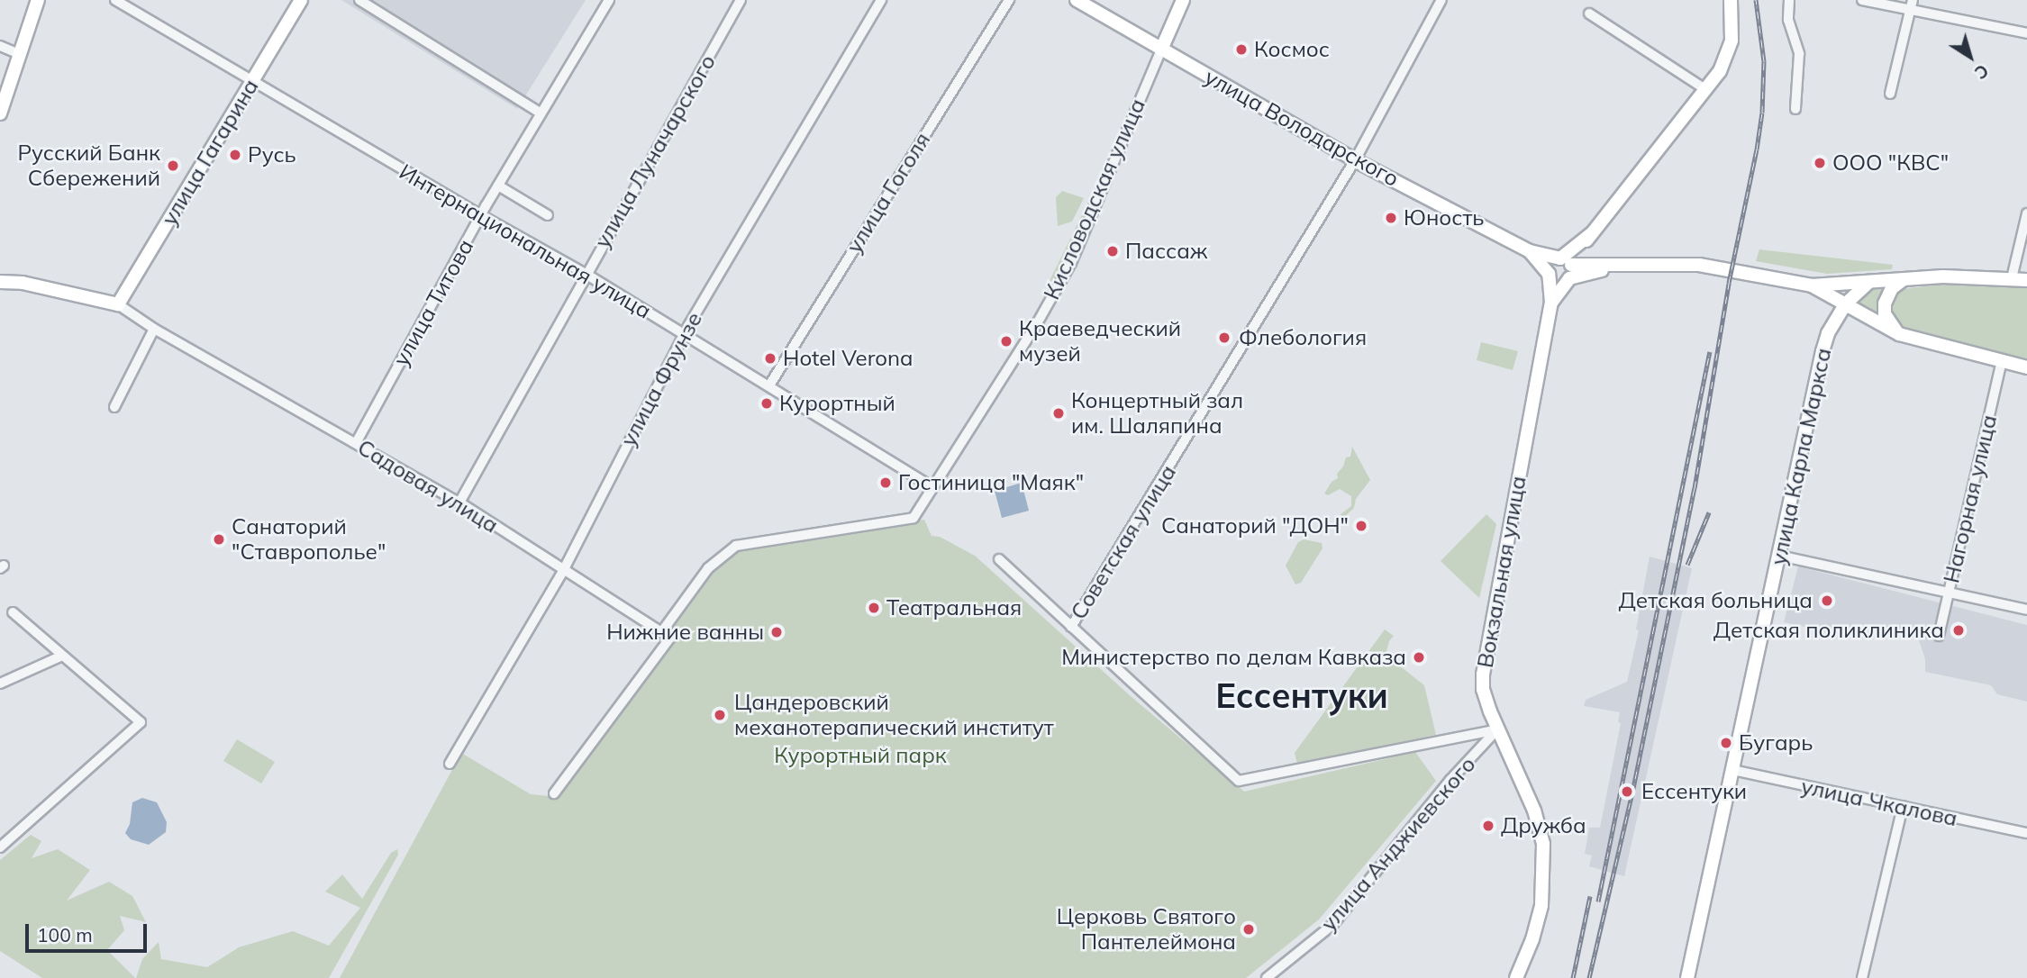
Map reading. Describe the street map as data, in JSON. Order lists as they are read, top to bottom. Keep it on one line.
{"streets":{"main road":["улица Володарского","улица Гагарина","Кисловодская улица","улица Карла Маркса","Садовая улица","Вокзальная улица"],"street":["улица Луначарского","улица Гоголя","Интернациональная улица","улица Титова","улица Фрунзе","Нагорная улица","Советская улица","улица Чкалова","улица Анджиевского"]},"crossings":[["улица Володарского","Кисловодская улица"],["улица Володарского","Советская улица"],["улица Луначарского","Интернациональная улица"],["улица Луначарского","Садовая улица"],["улица Гагарина","Интернациональная улица"],["улица Гагарина","Садовая улица"],["улица Гоголя","Интернациональная улица"],["Кисловодская улица","Интернациональная улица"],["Кисловодская улица","Садовая улица"],["Интернациональная улица","улица Титова"],["Интернациональная улица","улица Фрунзе"],["улица Титова","Садовая улица"],["улица Фрунзе","Садовая улица"],["улица Карла Маркса","улица Чкалова"],["Вокзальная улица","улица Анджиевского"]],"districts":["Ессентуки"],"parks":["Курортный парк"],"places":["Космос","Русь","ООО \"КВС\"","Русский Банк Сбережений","Юность","Пассаж","Флебология","Краеведческий музей","Hotel Verona","Курортный","Концертный зал им. Шаляпина","Гостиница \"Маяк\"","Санаторий \"ДОН\"","Санаторий \"Ставрополье\"","Детская больница","Театральная","Детская поликлиника","Нижние ванны","Министерство по делам Кавказа","Цандеровский механотерапический институт","Бугарь","Ессентуки","Дружба","Церковь Святого Пантелеймона"],"scale_bar":"100 m","north":"bottom right"}
